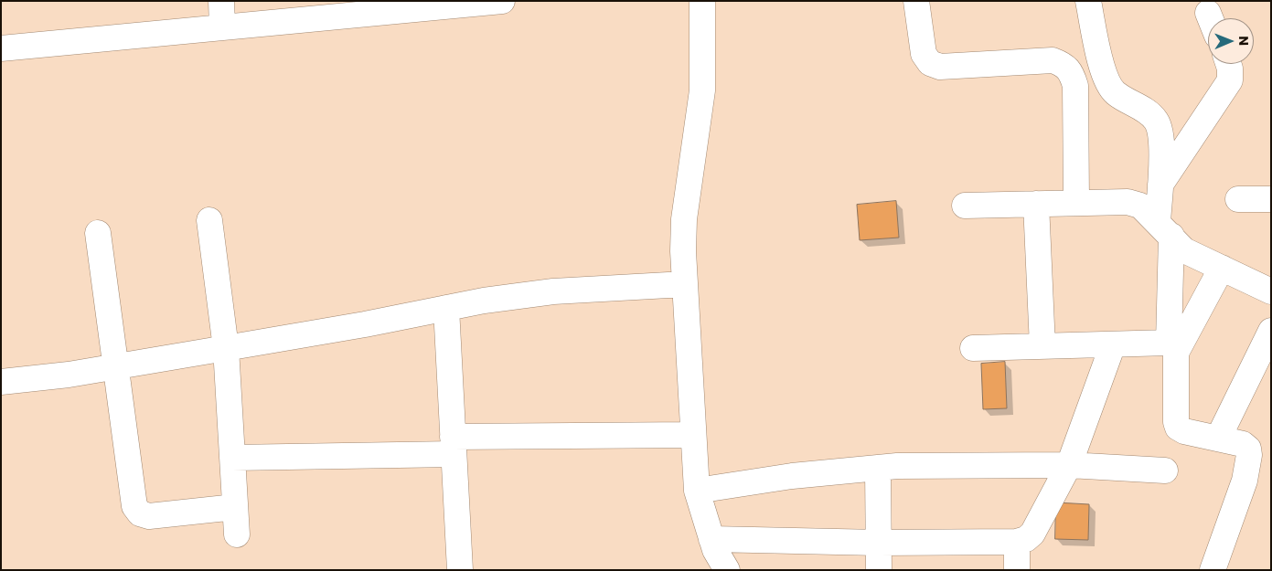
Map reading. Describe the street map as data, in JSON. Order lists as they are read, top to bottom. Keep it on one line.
{"north":"right"}
